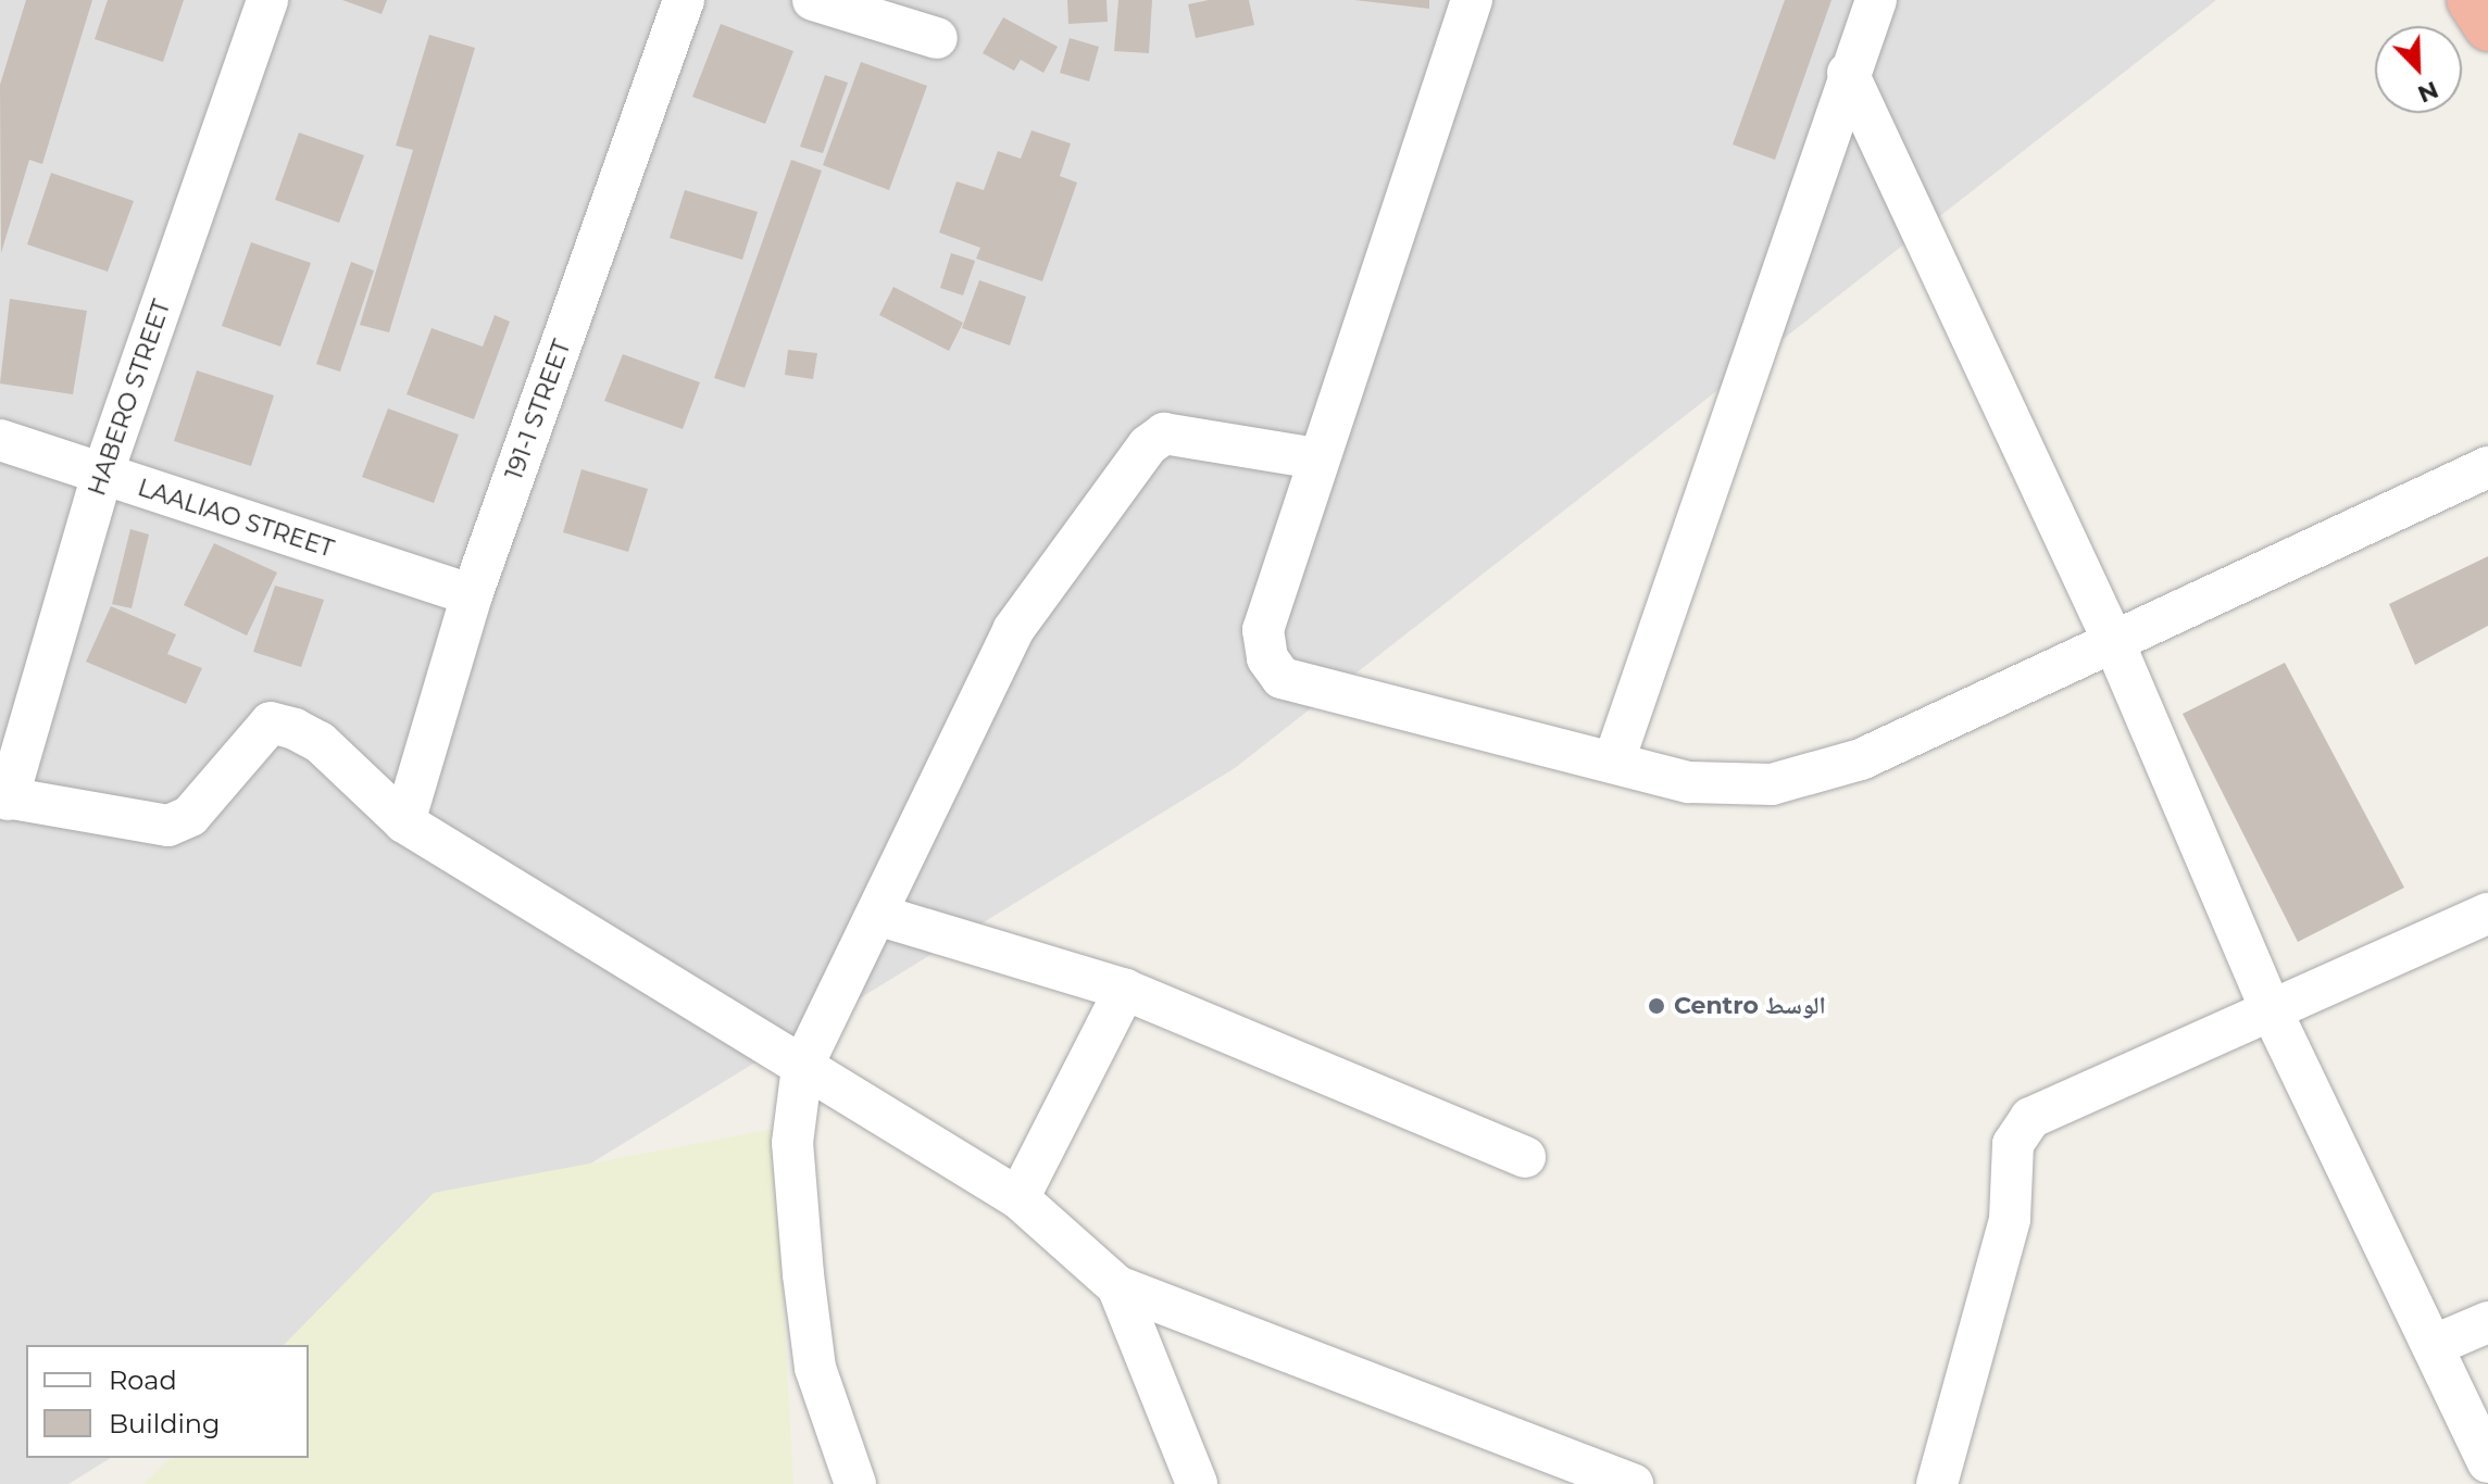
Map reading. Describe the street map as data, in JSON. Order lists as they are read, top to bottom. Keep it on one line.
{"streets":{"street":["HABERO STREET","191-1 STREET","LAALIAO STREET"]},"crossings":[["HABERO STREET","LAALIAO STREET"],["191-1 STREET","LAALIAO STREET"]],"places":["Centro الوسط"],"legend":["Road","Building"],"north":"bottom right"}
